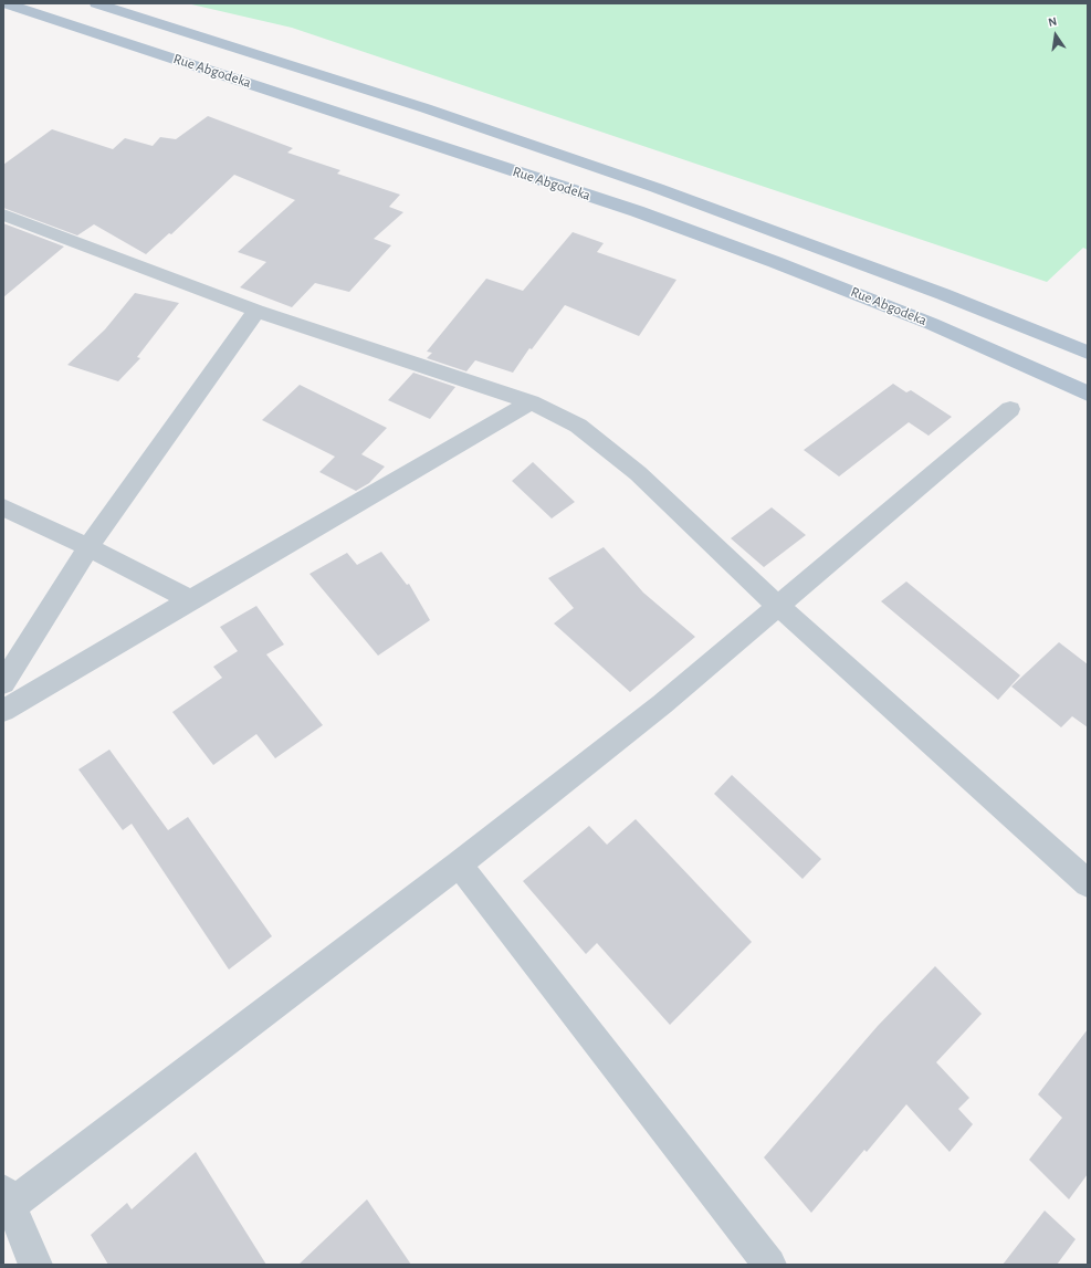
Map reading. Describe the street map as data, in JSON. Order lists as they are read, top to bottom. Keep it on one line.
{"streets":{"main road":["Rue Abgodeka"]},"north":"top"}
